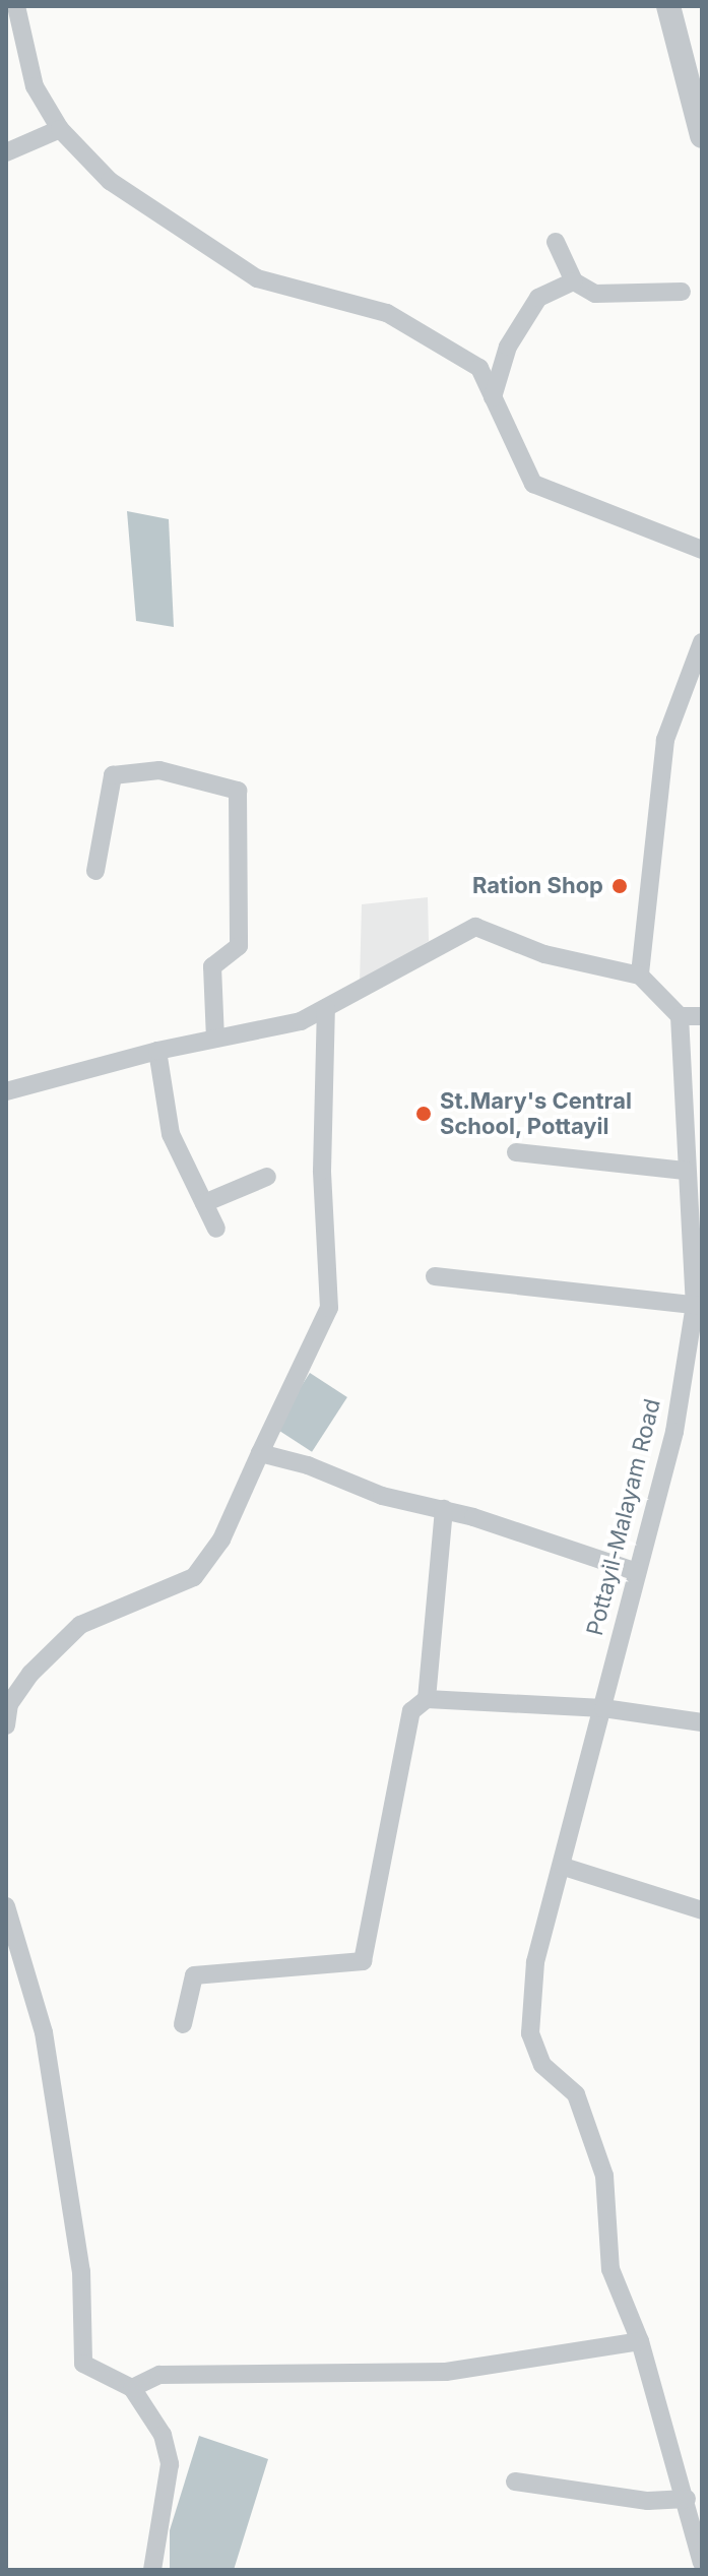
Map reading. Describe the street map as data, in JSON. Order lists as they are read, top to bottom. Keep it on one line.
{"streets":{"street":["Pottayil-Malayam Road"]},"places":["Ration Shop","St.Mary's Central School, Pottayil"]}
